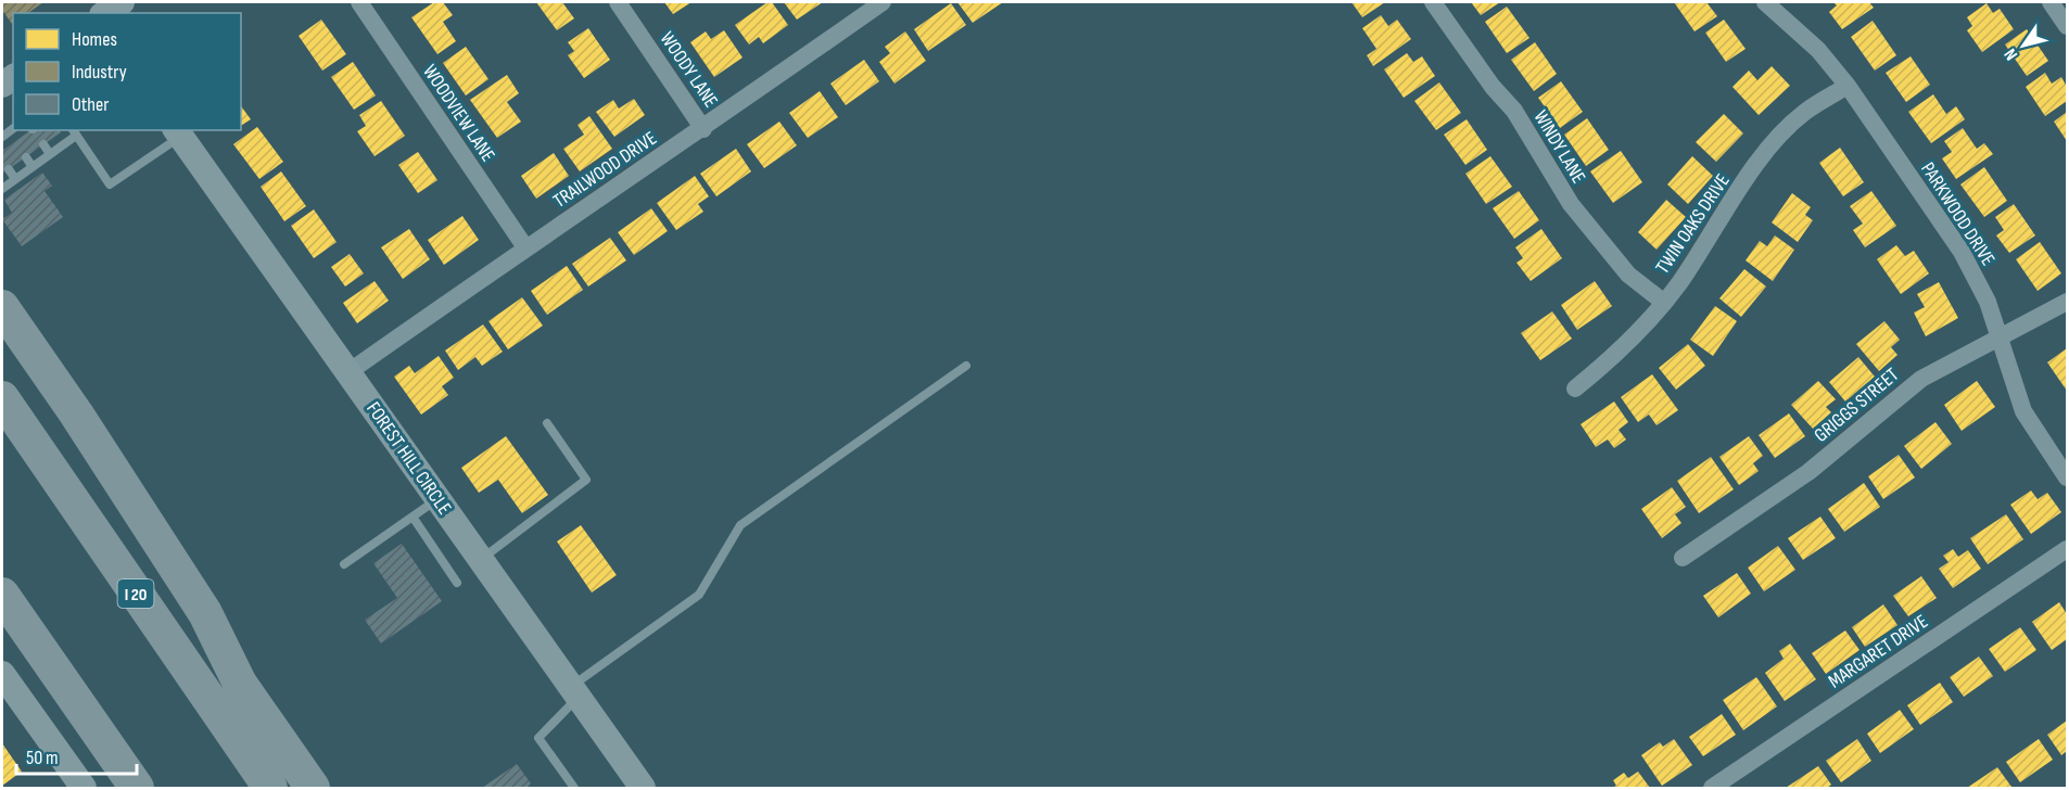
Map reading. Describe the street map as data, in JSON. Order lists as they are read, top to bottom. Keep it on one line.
{"streets":{"highway":["I 20"],"street":["WOODY LANE","WOODVIEW LANE","WINDY LANE","TRAILWOOD DRIVE","PARKWOOD DRIVE","TWIN OAKS DRIVE","GRIGGS STREET","FOREST HILL CIRCLE","MARGARET DRIVE"]},"crossings":[["WOODY LANE","TRAILWOOD DRIVE"],["WOODVIEW LANE","TRAILWOOD DRIVE"],["WINDY LANE","TWIN OAKS DRIVE"],["TRAILWOOD DRIVE","FOREST HILL CIRCLE"],["PARKWOOD DRIVE","TWIN OAKS DRIVE"],["PARKWOOD DRIVE","GRIGGS STREET"]],"legend":["Homes","Industry","Other"],"scale_bar":"50 m","north":"bottom left"}
